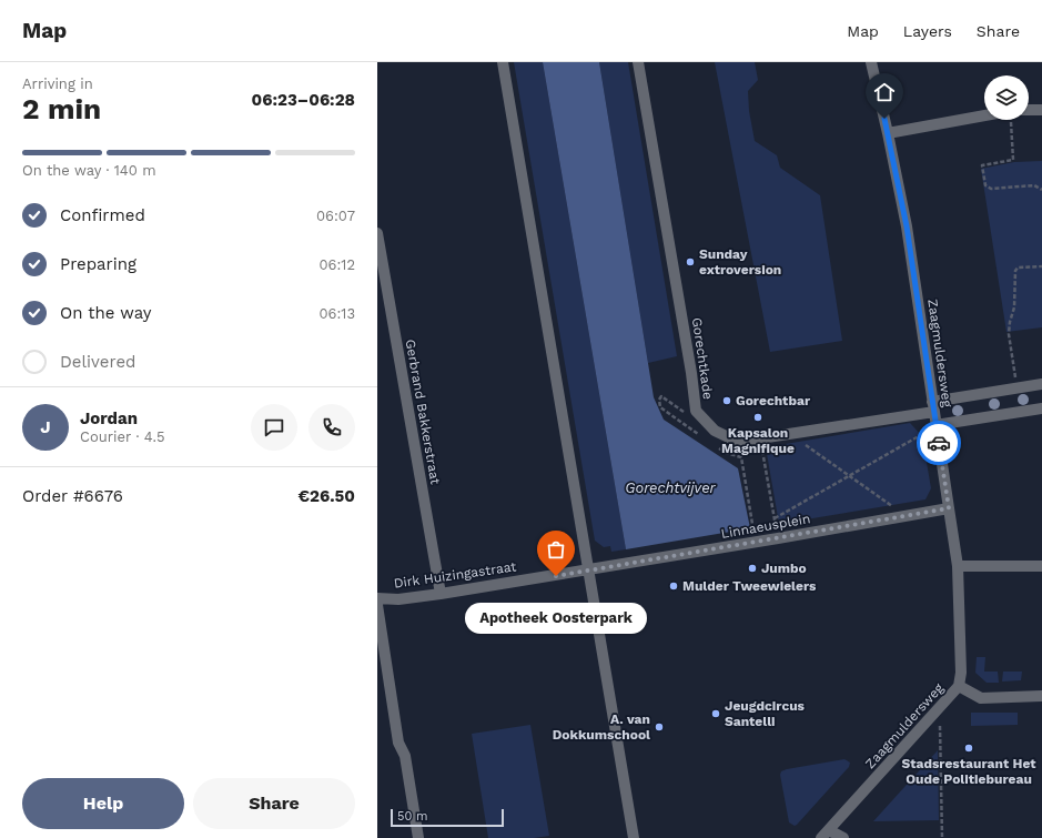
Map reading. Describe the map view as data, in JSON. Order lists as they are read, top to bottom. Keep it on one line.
{"streets":{"street":["Zaagmuldersweg","Gorechtkade","Gerbrand Bakkerstraat","Linnaeusplein","Dirk Huizingastraat"]},"crossings":[["Zaagmuldersweg","Gorechtkade"],["Zaagmuldersweg","Linnaeusplein"],["Gerbrand Bakkerstraat","Dirk Huizingastraat"],["Linnaeusplein","Dirk Huizingastraat"]],"water":["Gorechtvijver"],"places":["Sunday extroversion","Gorechtbar","Kapsalon Magnifique","Jumbo","Apotheek Oosterpark","Mulder Tweewielers","Jeugdcircus Santelli","A. van Dokkumschool","Stadsrestaurant Het Oude Politiebureau"],"scale_bar":"50 m","page":{"header":"Map","nav":["Map","Layers","Share"],"heading":["2 min","Arriving in","06:23–06:28"],"panel":["Jordan","Courier · 4.5","Order #6676","€26.50"],"bar":"On the way · 140 m","list":[["Confirmed","06:07"],["Preparing","06:12"],["On the way","06:13"],"Delivered"],"round":"J","bubble":"Apotheek Oosterpark","buttons":["Help","Share"],"scale":"50 m"}}
